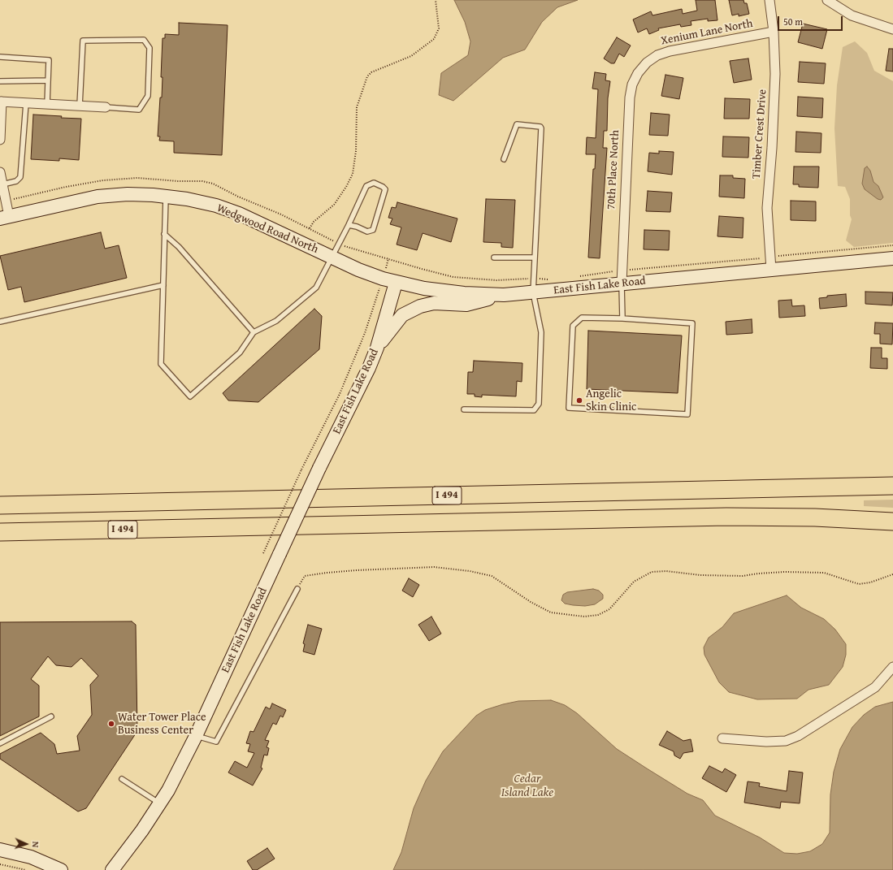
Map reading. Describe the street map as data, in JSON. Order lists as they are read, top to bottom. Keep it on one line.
{"streets":{"highway":["I 494"],"street":["Xenium Lane North","Timber Crest Drive","70th Place North","Wedgwood Road North","East Fish Lake Road"]},"crossings":[["Xenium Lane North","Timber Crest Drive"],["Xenium Lane North","70th Place North"],["Timber Crest Drive","East Fish Lake Road"],["70th Place North","East Fish Lake Road"],["Wedgwood Road North","East Fish Lake Road"]],"water":["Cedar Island Lake"],"places":["Angelic Skin Clinic","Water Tower Place Business Center"],"scale_bar":"50 m","north":"right"}
